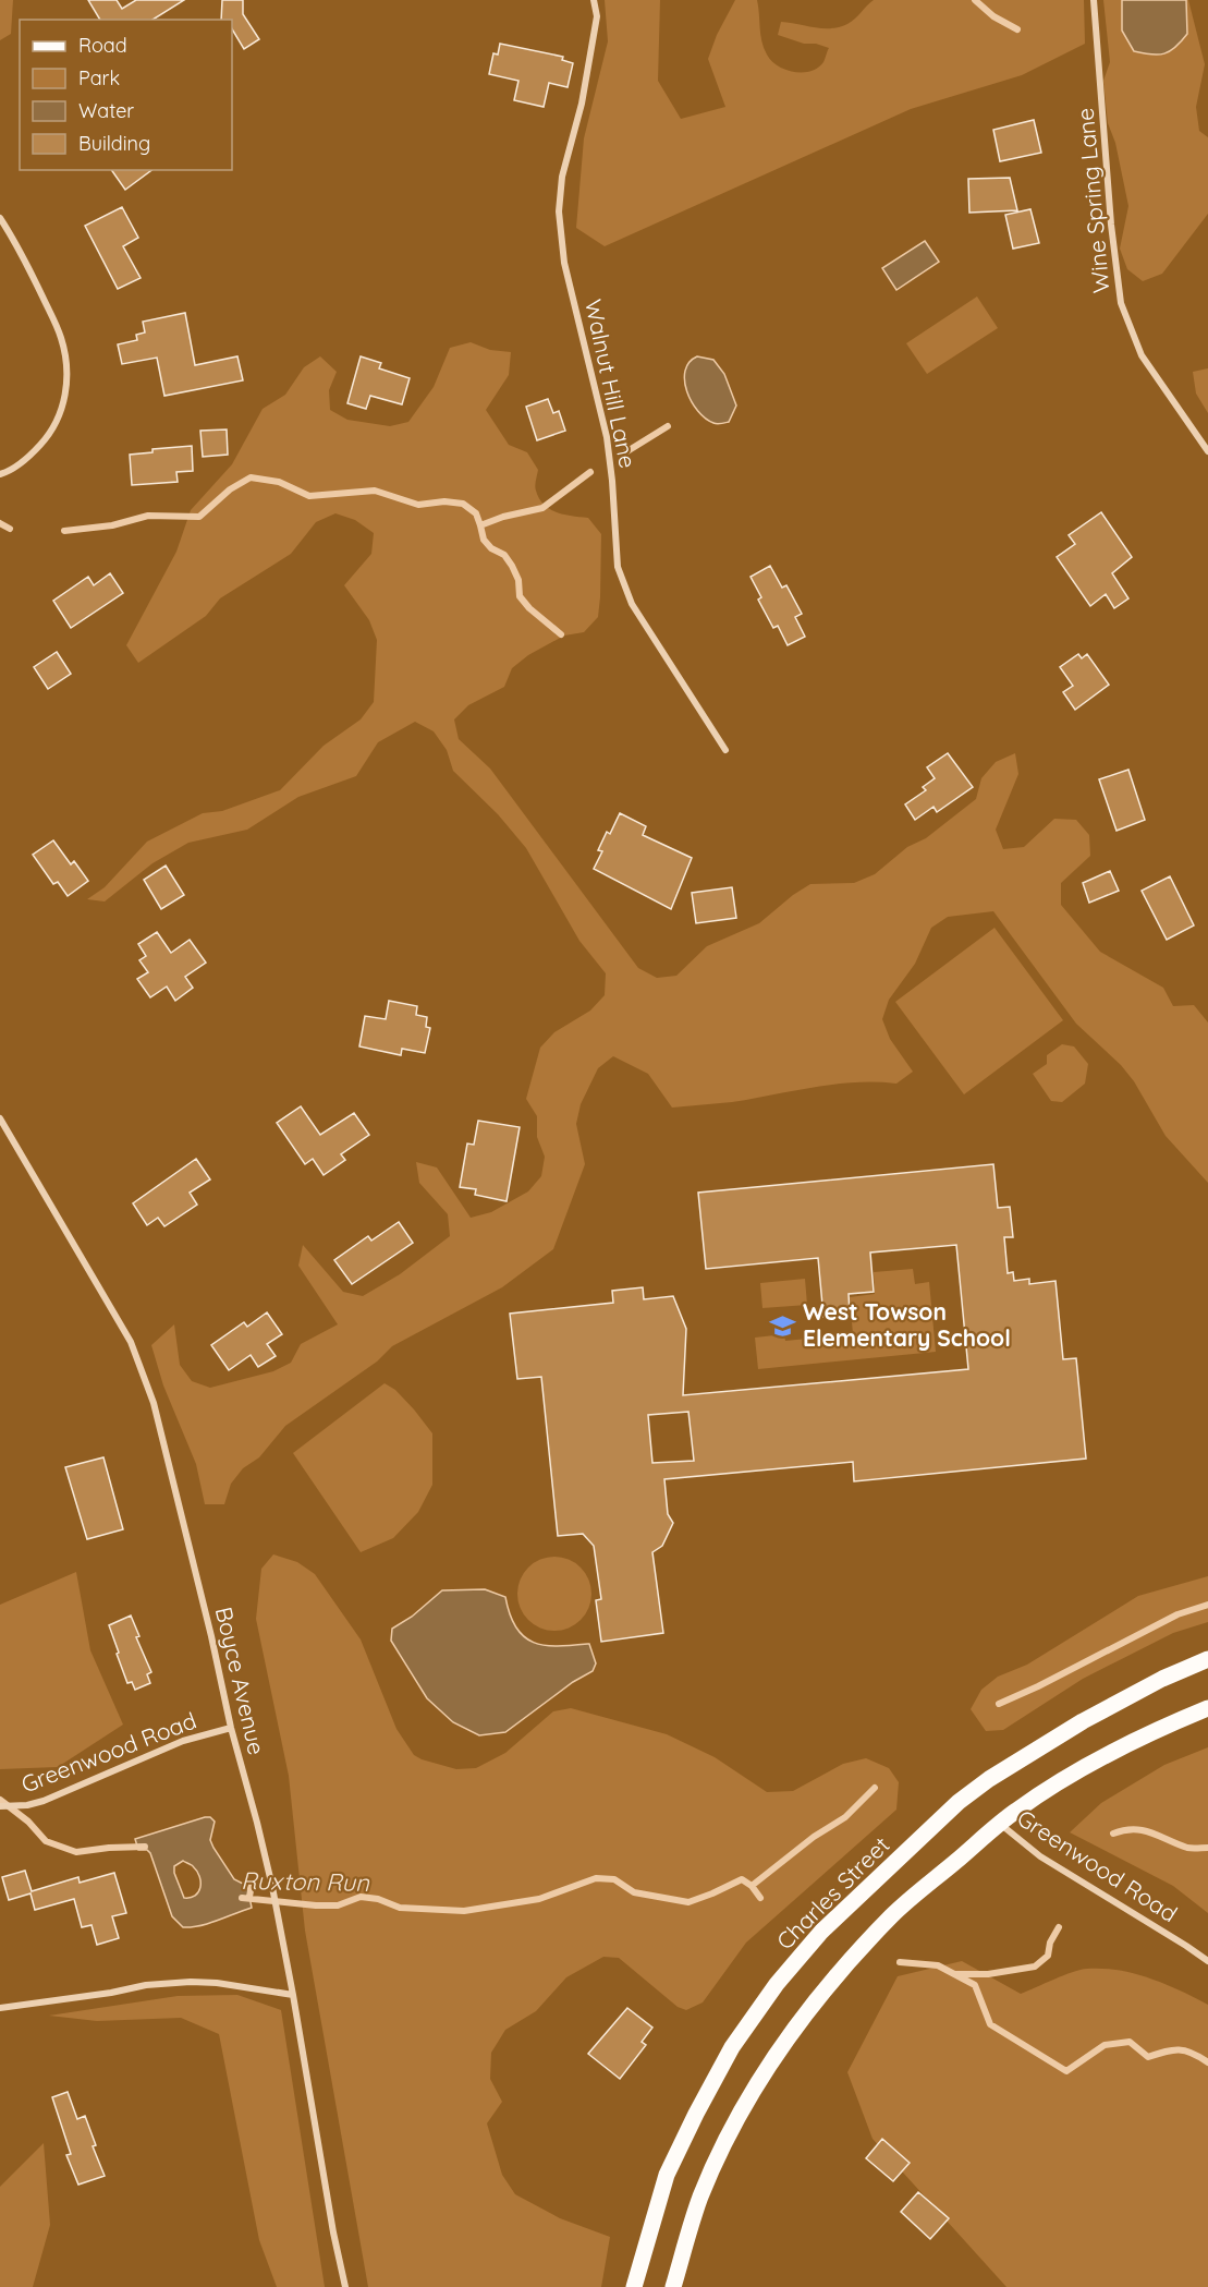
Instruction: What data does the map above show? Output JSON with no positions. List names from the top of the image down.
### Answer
{
  "streets": {
    "main road": ["Charles Street"],
    "street": [
      "Wine Spring Lane",
      "Walnut Hill Lane",
      "Boyce Avenue",
      "Greenwood Road"
    ]
  },
  "crossings": [
    ["Boyce Avenue", "Greenwood Road"]
  ],
  "water": ["Ruxton Run"],
  "places": {
    "school or university": ["West Towson Elementary School"]
  },
  "legend": [
    "Road",
    "Park",
    "Water",
    "Building"
  ]
}
